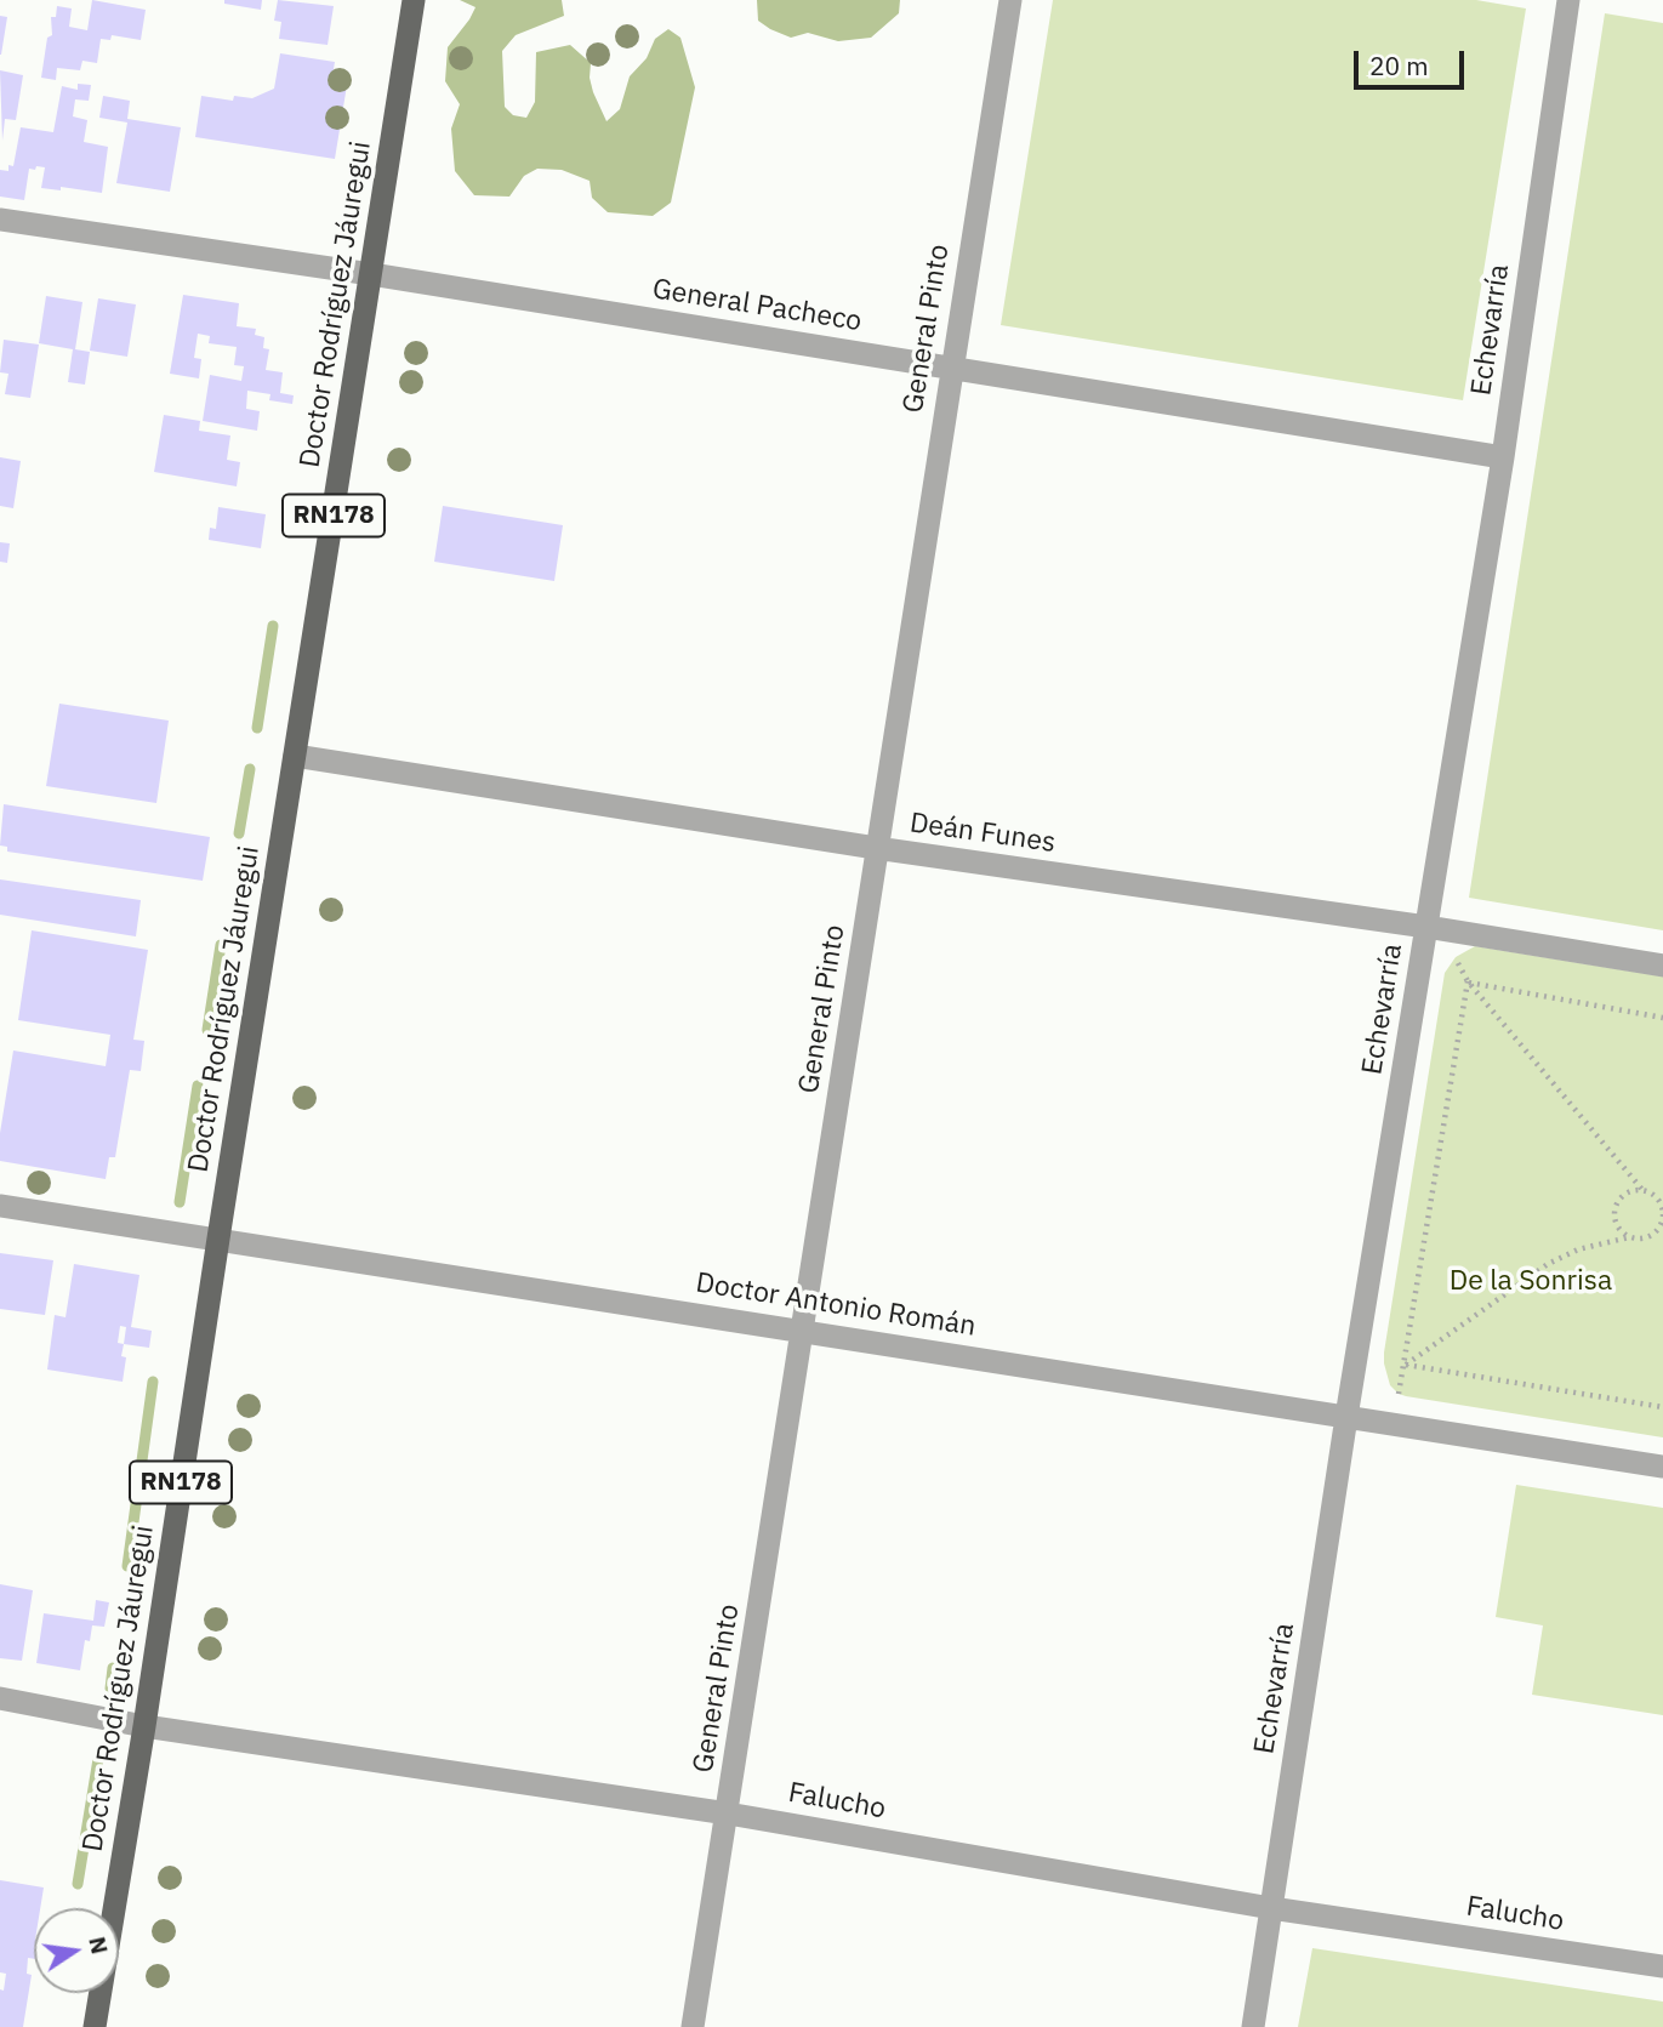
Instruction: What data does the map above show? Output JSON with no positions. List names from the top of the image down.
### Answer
{
  "streets": {
    "main road": ["Doctor Rodríguez Jáuregui", "RN178"],
    "street": [
      "General Pacheco",
      "General Pinto",
      "Echevarría",
      "Deán Funes",
      "Doctor Antonio Román",
      "Falucho"
    ]
  },
  "crossings": [
    ["Doctor Rodríguez Jáuregui", "General Pacheco"],
    ["Doctor Rodríguez Jáuregui", "Deán Funes"],
    ["Doctor Rodríguez Jáuregui", "Doctor Antonio Román"],
    ["Doctor Rodríguez Jáuregui", "Falucho"],
    ["General Pacheco", "General Pinto"],
    ["General Pacheco", "Echevarría"],
    ["General Pinto", "Deán Funes"],
    ["General Pinto", "Doctor Antonio Román"],
    ["General Pinto", "Falucho"],
    ["Echevarría", "Deán Funes"],
    ["Echevarría", "Doctor Antonio Román"],
    ["Echevarría", "Falucho"]
  ],
  "parks": ["De la Sonrisa"],
  "scale_bar": "20 m",
  "north": "right"
}
